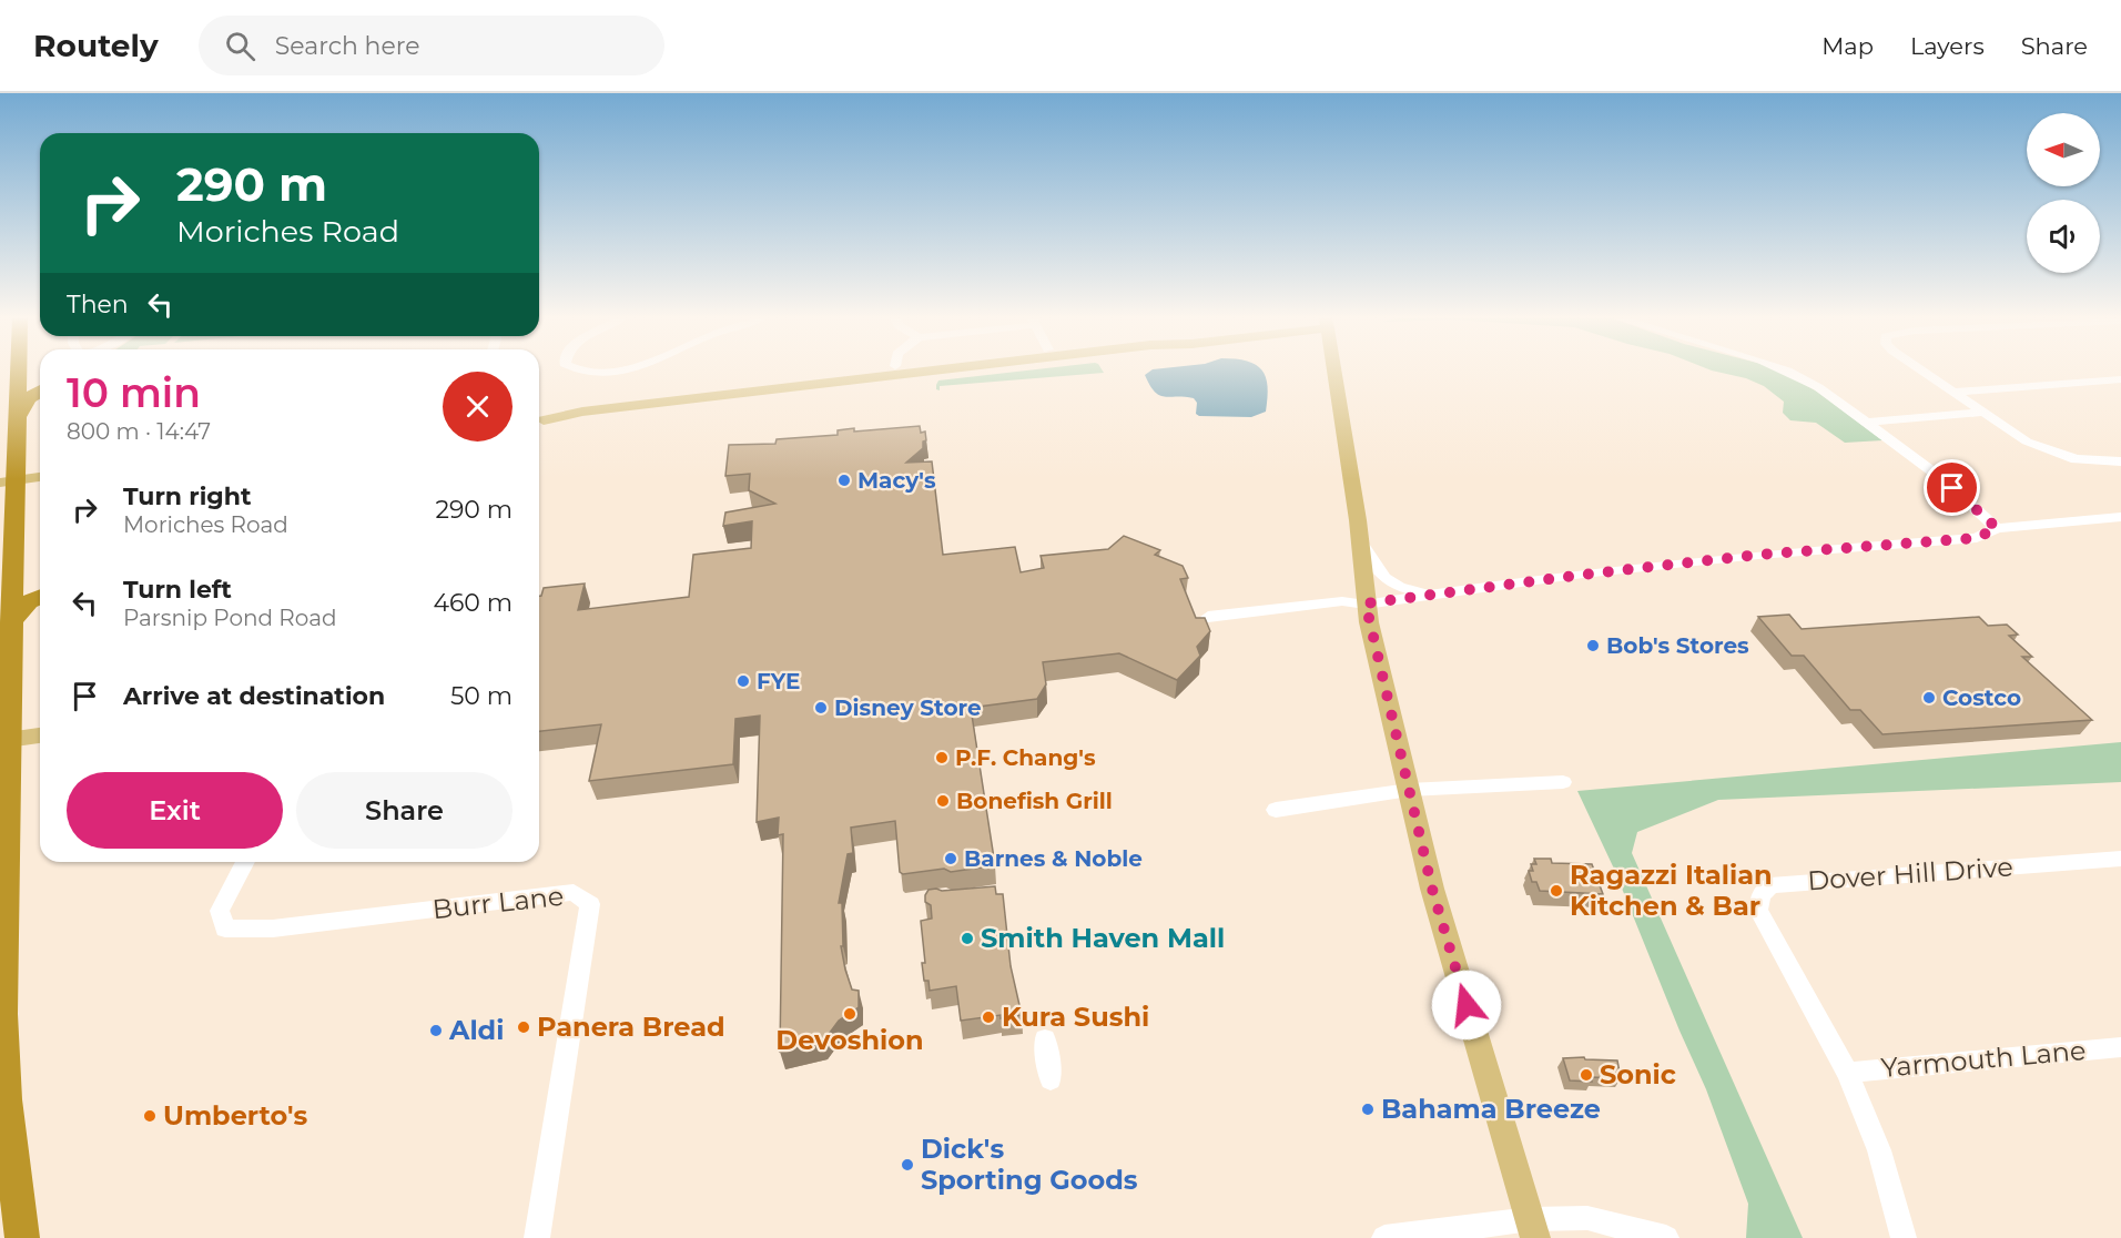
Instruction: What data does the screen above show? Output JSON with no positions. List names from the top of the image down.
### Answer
{
  "streets": {
    "street": ["Dover Hill Drive", "Burr Lane", "Yarmouth Lane"]
  },
  "crossings": [
    ["Dover Hill Drive", "Yarmouth Lane"]
  ],
  "places": [
    "Macy's",
    "Bob's Stores",
    "FYE",
    "Costco",
    "Disney Store",
    "P.F. Chang's",
    "Bonefish Grill",
    "Barnes & Noble",
    "Ragazzi Italian Kitchen & Bar",
    "Smith Haven Mall",
    "Devoshion",
    "Kura Sushi",
    "Panera Bread",
    "Aldi",
    "Sonic",
    "Bahama Breeze",
    "Umberto's",
    "Dick's Sporting Goods"
  ],
  "north": "left",
  "page": {
    "header": "Routely",
    "search": "Search here",
    "nav": ["Map", "Layers", "Share"],
    "turn": ["290 m", "Moriches Road"],
    "then": "Then",
    "heading": ["10 min", "800 m · 14:47"],
    "list": [
      {
        "name": "Turn right",
        "note": "Moriches Road",
        "value": "290 m"
      },
      {
        "name": "Turn left",
        "note": "Parsnip Pond Road",
        "value": "460 m"
      },
      {
        "name": "Arrive at destination",
        "value": "50 m"
      }
    ],
    "buttons": ["Exit", "Share"]
  }
}
